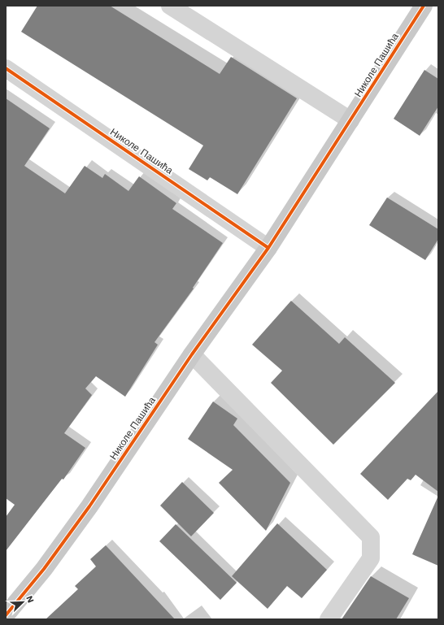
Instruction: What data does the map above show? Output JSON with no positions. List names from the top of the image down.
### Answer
{
  "streets": {
    "main road": ["Николе Пашића"]
  },
  "north": "top right"
}
